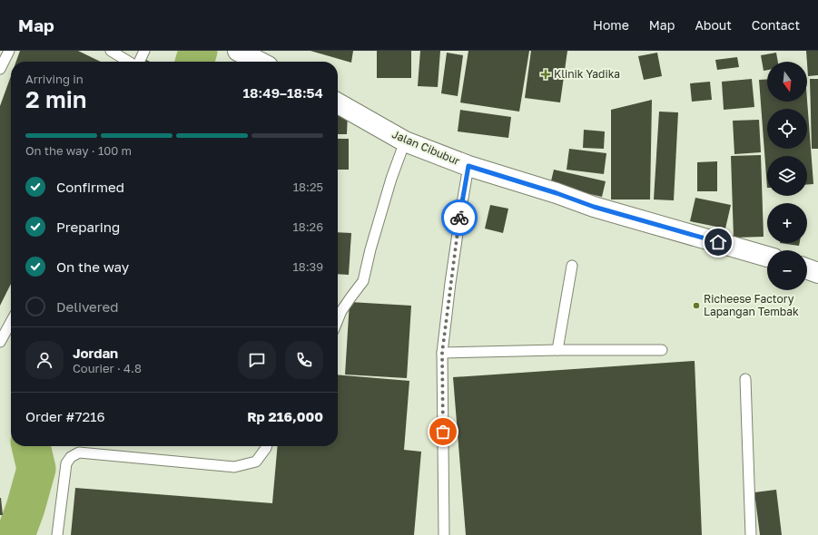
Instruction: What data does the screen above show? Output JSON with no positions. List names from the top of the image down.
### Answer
{
  "streets": {
    "street": ["Jalan Cibubur"]
  },
  "places": {
    "health": ["Klinik Yadika"],
    "other": ["Richeese Factory Lapangan Tembak"]
  },
  "north": "bottom",
  "page": {
    "header": "Map",
    "nav": [
      "Home",
      "Map",
      "About",
      "Contact"
    ],
    "map_buttons": ["+", "−"],
    "heading": ["2 min", "Arriving in", "18:49–18:54"],
    "panel": [
      "Jordan",
      "Courier · 4.8",
      "Order #7216",
      "Rp 216,000"
    ],
    "bar": "On the way · 100 m",
    "list": [
      ["Confirmed", "18:25"],
      ["Preparing", "18:26"],
      ["On the way", "18:39"],
      "Delivered"
    ]
  }
}
